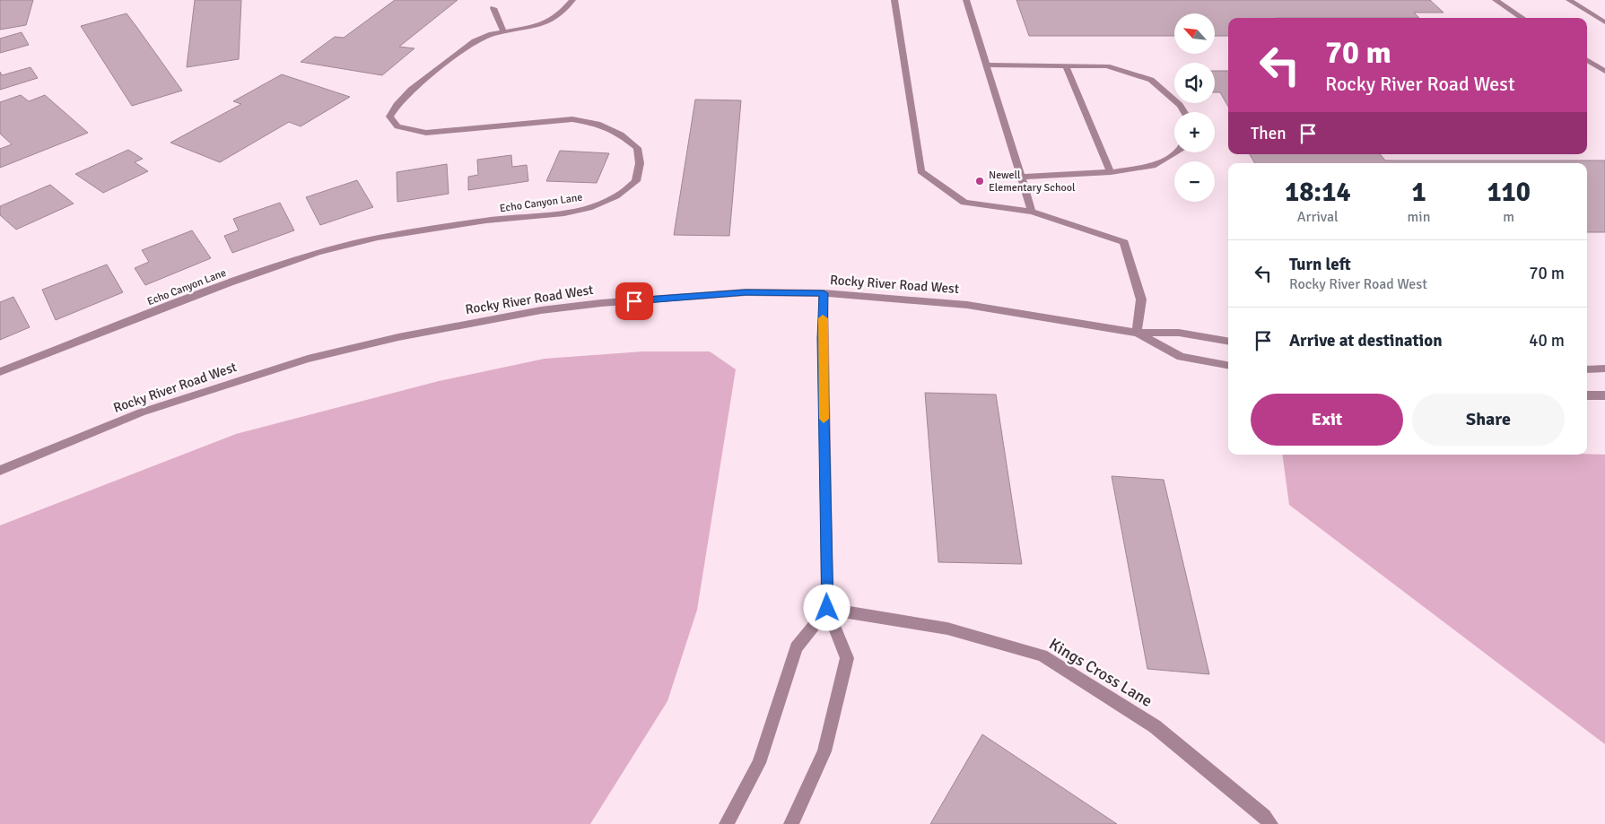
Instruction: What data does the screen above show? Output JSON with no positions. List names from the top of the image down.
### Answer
{
  "streets": {
    "street": ["Echo Canyon Lane", "Rocky River Road West", "Kings Cross Lane"]
  },
  "places": ["Newell Elementary School"],
  "north": "top left",
  "page": {
    "map_buttons": ["+", "−"],
    "turn": ["70 m", "Rocky River Road West"],
    "then": "Then",
    "eta": [
      "18:14",
      "Arrival",
      "1",
      "min",
      "110",
      "m"
    ],
    "list": [
      {
        "name": "Turn left",
        "note": "Rocky River Road West",
        "value": "70 m"
      },
      {
        "name": "Arrive at destination",
        "value": "40 m"
      }
    ],
    "buttons": ["Exit", "Share"]
  }
}
